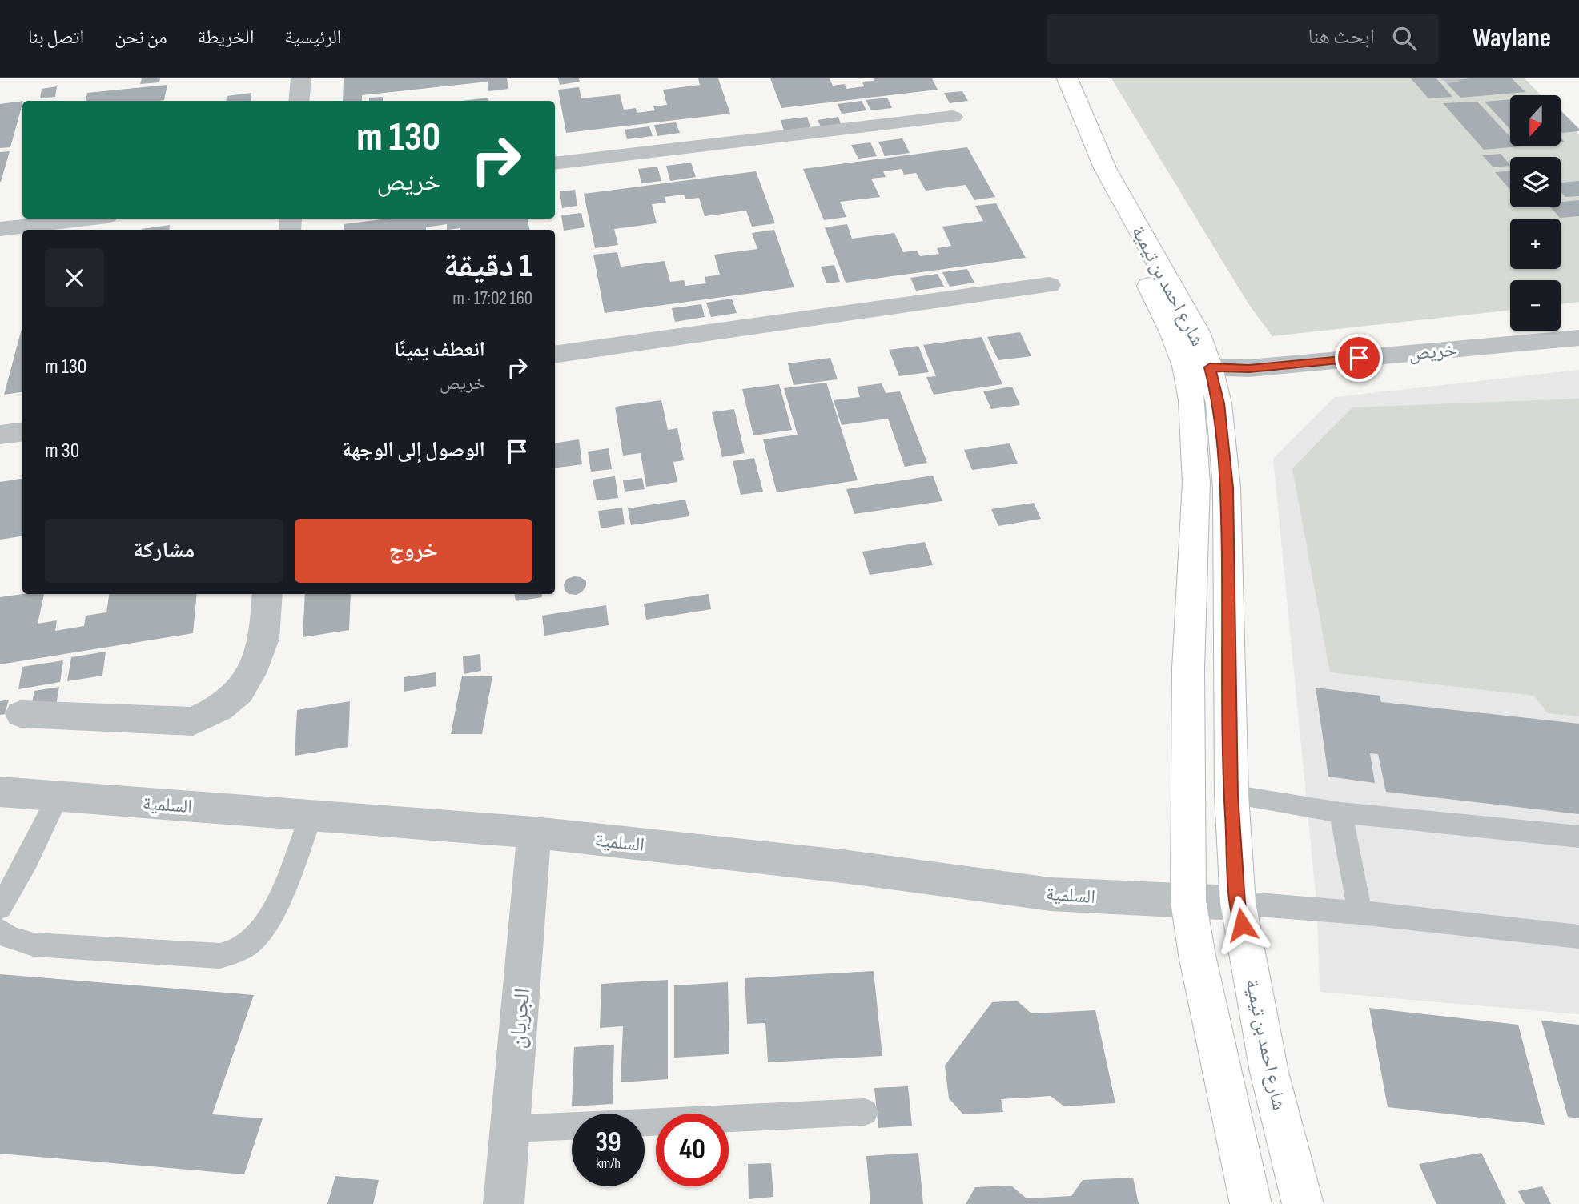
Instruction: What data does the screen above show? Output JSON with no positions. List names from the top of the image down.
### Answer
{
  "streets": {
    "street": [
      "شارع احمد بن تيمية",
      "خريص",
      "السلمية",
      "الجريان"
    ]
  },
  "crossings": [
    ["شارع احمد بن تيمية", "خريص"],
    ["شارع احمد بن تيمية", "السلمية"],
    ["السلمية", "الجريان"]
  ],
  "north": "bottom",
  "page": {
    "header": "Waylane",
    "search": "ابحث هنا",
    "nav": [
      "الرئيسية",
      "الخريطة",
      "من نحن",
      "اتصل بنا"
    ],
    "map_buttons": ["+", "−"],
    "turn": ["130 m", "خريص"],
    "heading": ["1 دقيقة", "160 m · 17:02"],
    "list": [
      {
        "name": "انعطف يمينًا",
        "note": "خريص",
        "value": "130 m"
      },
      {
        "name": "الوصول إلى الوجهة",
        "value": "30 m"
      }
    ],
    "buttons": ["خروج", "مشاركة"],
    "speed": "39 km/h",
    "limit": "40"
  }
}
